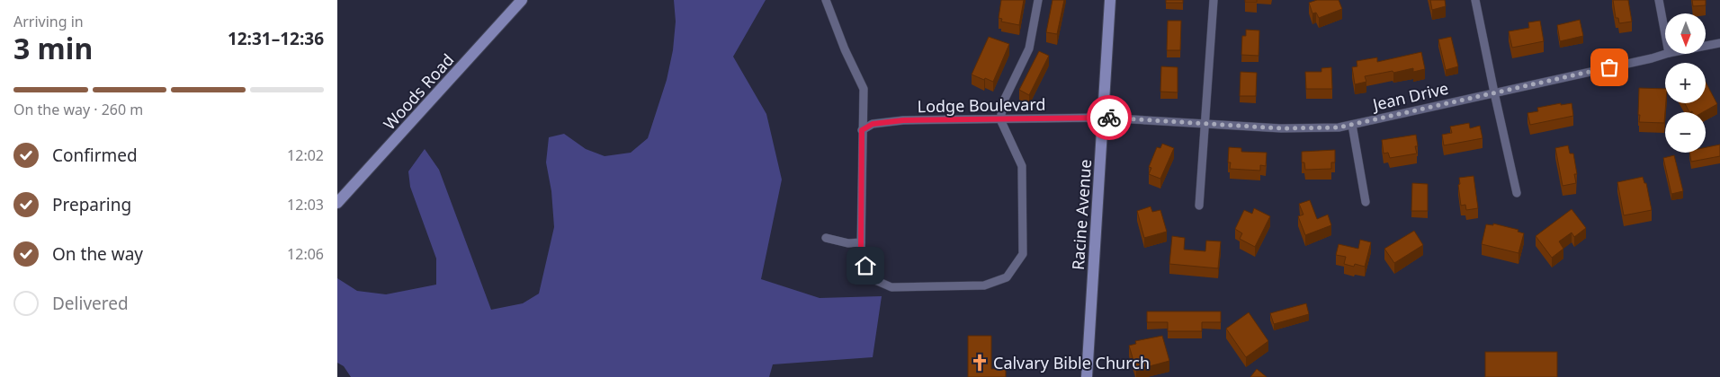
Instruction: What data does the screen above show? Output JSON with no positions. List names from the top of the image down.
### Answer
{
  "streets": {
    "main road": ["Woods Road", "Racine Avenue"],
    "street": ["Jean Drive", "Lodge Boulevard"]
  },
  "crossings": [
    ["Jean Drive", "Lodge Boulevard"],
    ["Jean Drive", "Racine Avenue"],
    ["Lodge Boulevard", "Racine Avenue"]
  ],
  "places": {
    "church": ["Calvary Bible Church"]
  },
  "north": "bottom",
  "page": {
    "heading": ["3 min", "Arriving in", "12:31–12:36"],
    "map_buttons": ["+", "−"],
    "bar": "On the way · 260 m",
    "list": [
      ["Confirmed", "12:02"],
      ["Preparing", "12:03"],
      ["On the way", "12:06"],
      "Delivered"
    ]
  }
}
